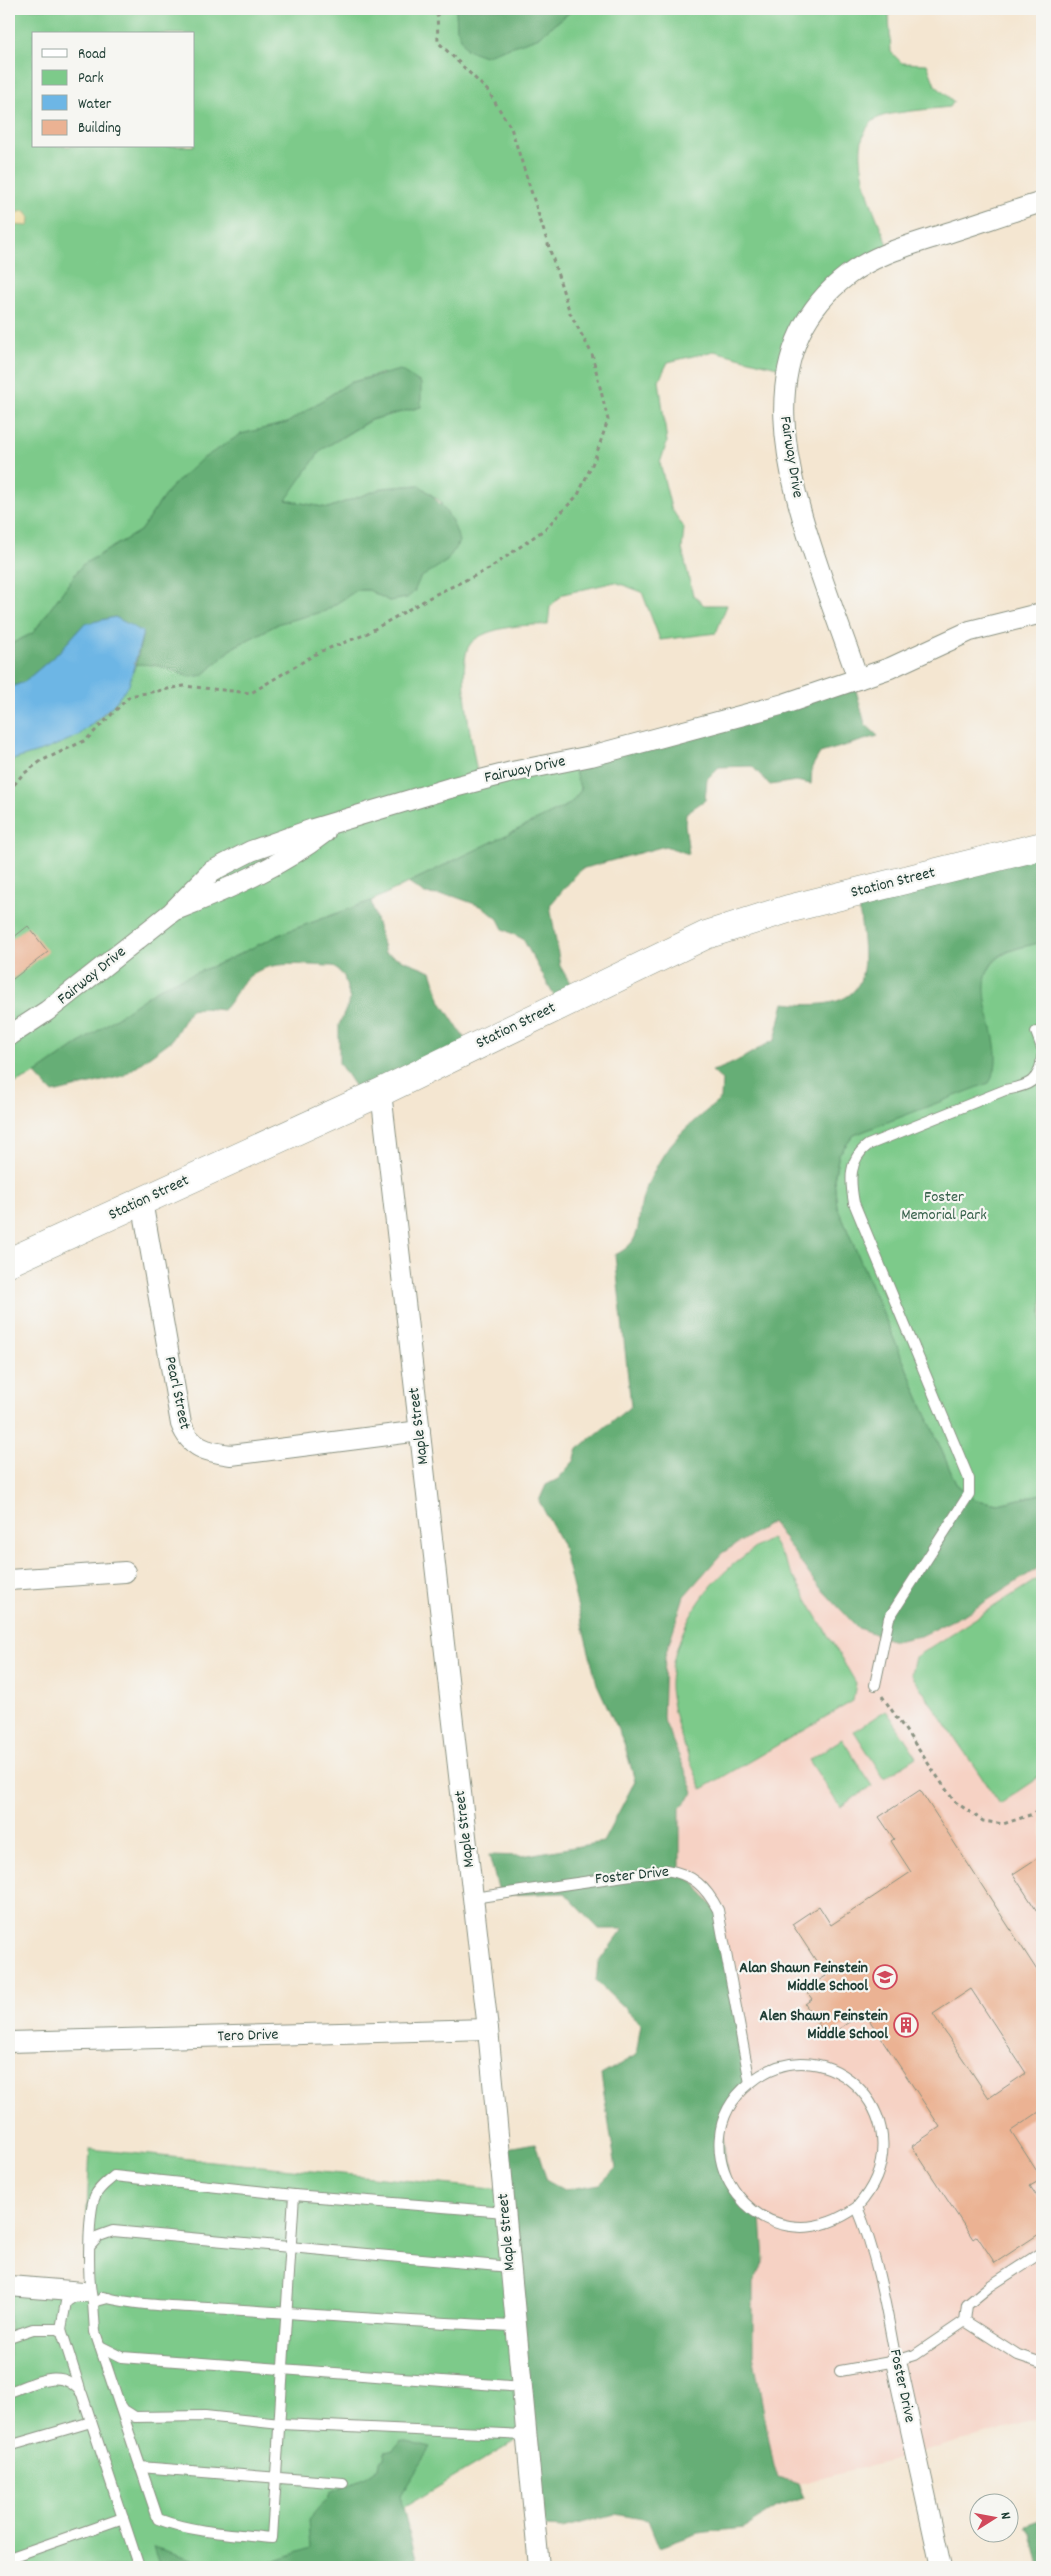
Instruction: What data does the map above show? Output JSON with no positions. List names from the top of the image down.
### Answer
{
  "streets": {
    "street": [
      "Fairway Drive",
      "Station Street",
      "Pearl Street",
      "Maple Street",
      "Foster Drive",
      "Tero Drive"
    ]
  },
  "crossings": [
    ["Station Street", "Pearl Street"],
    ["Station Street", "Maple Street"],
    ["Pearl Street", "Maple Street"],
    ["Maple Street", "Foster Drive"],
    ["Maple Street", "Tero Drive"]
  ],
  "parks": ["Foster Memorial Park"],
  "places": {
    "school or university": ["Alan Shawn Feinstein Middle School"],
    "building": ["Alen Shawn Feinstein Middle School"]
  },
  "legend": [
    "Road",
    "Park",
    "Water",
    "Building"
  ],
  "north": "right"
}
